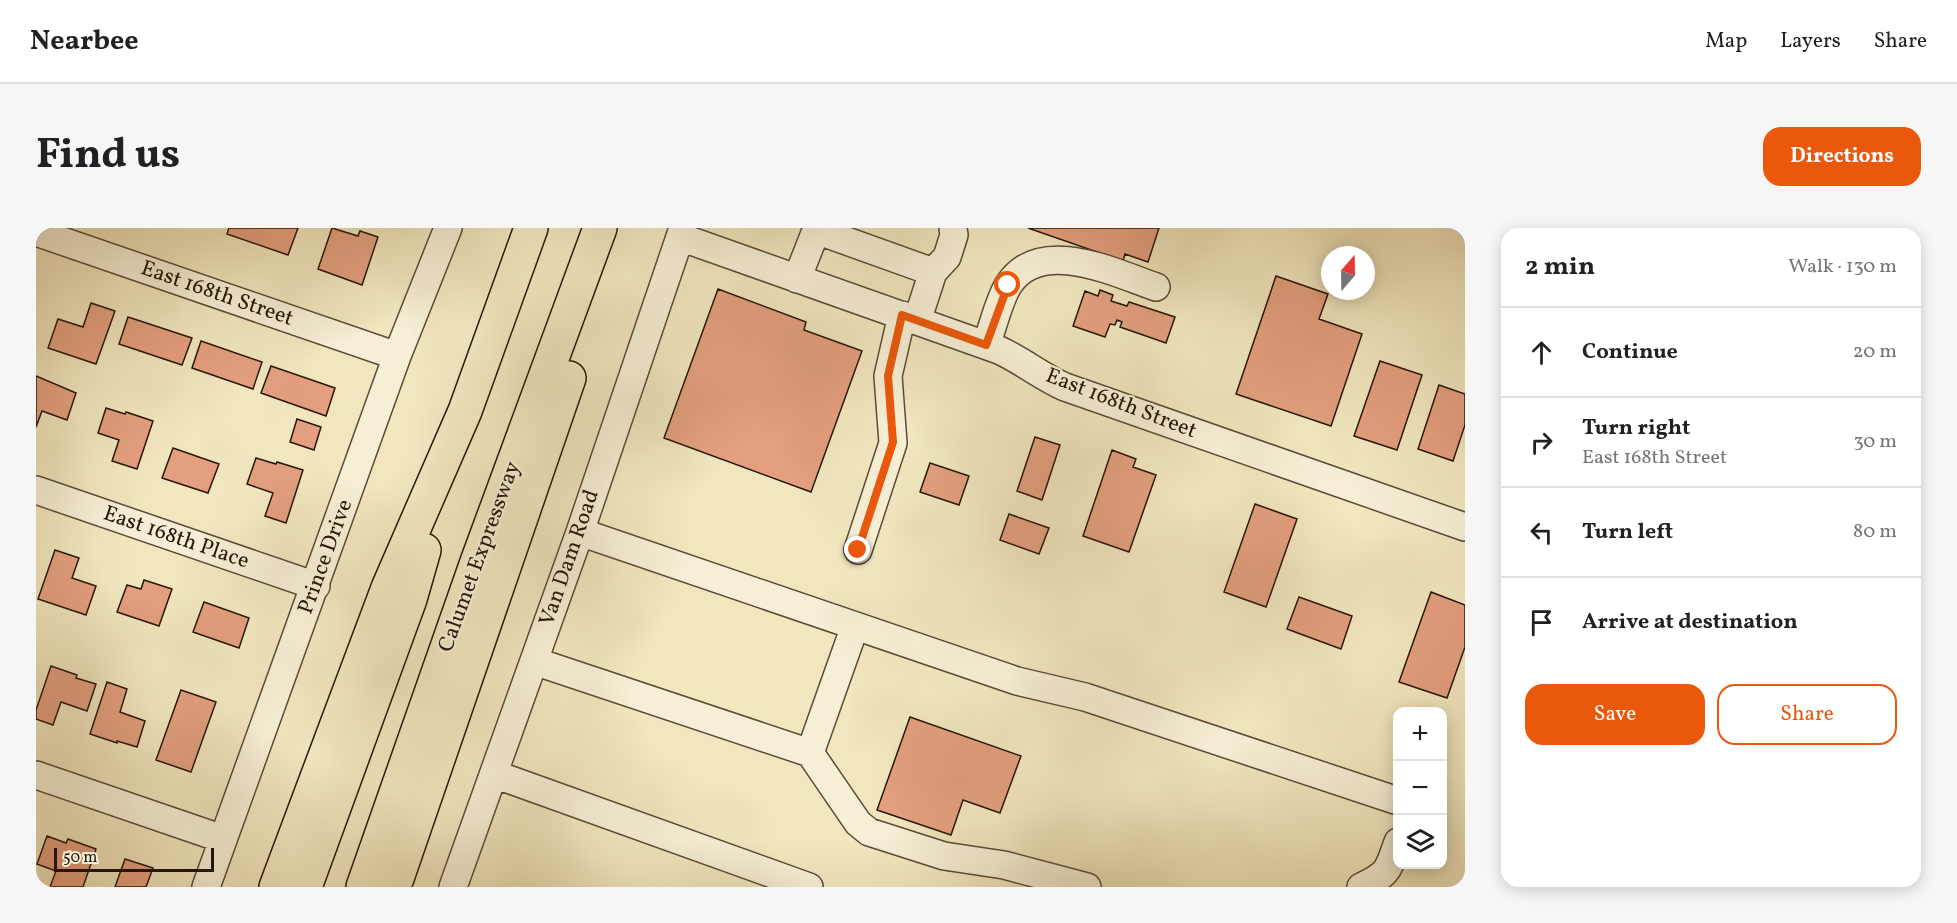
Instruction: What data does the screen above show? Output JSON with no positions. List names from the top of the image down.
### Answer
{
  "streets": {
    "highway": ["Calumet Expressway"],
    "street": [
      "East 168th Street",
      "East 168th Place",
      "Prince Drive",
      "Van Dam Road"
    ]
  },
  "crossings": [
    ["East 168th Street", "Prince Drive"],
    ["East 168th Street", "Van Dam Road"],
    ["East 168th Place", "Prince Drive"]
  ],
  "scale_bar": "50 m",
  "north": "top",
  "page": {
    "header": "Nearbee",
    "nav": ["Map", "Layers", "Share"],
    "title": "Find us",
    "buttons": [
      "Directions",
      ["Save", "Share"]
    ],
    "heading": ["2 min", "Walk · 130 m"],
    "list": [
      ["Continue", "20 m"],
      ["Turn right", "East 168th Street", "30 m"],
      ["Turn left", "80 m"],
      "Arrive at destination"
    ],
    "map_buttons": ["+", "−"],
    "scale": "50 m"
  }
}
